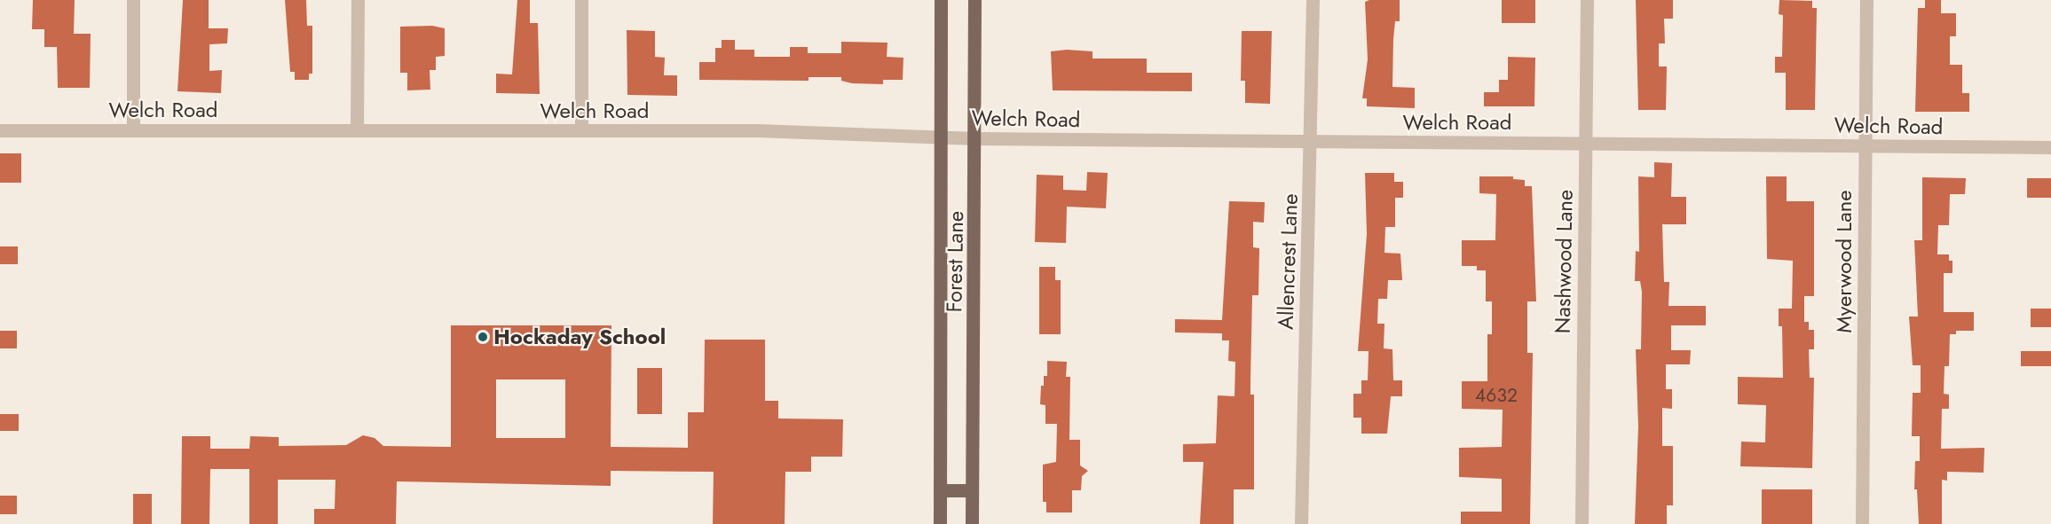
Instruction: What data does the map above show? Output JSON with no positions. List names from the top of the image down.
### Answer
{
  "streets": {
    "main road": ["Forest Lane"],
    "street": [
      "Welch Road",
      "Allencrest Lane",
      "Nashwood Lane",
      "Myerwood Lane"
    ]
  },
  "crossings": [
    ["Welch Road", "Forest Lane"],
    ["Welch Road", "Allencrest Lane"],
    ["Welch Road", "Nashwood Lane"],
    ["Welch Road", "Myerwood Lane"]
  ],
  "places": ["Hockaday School"],
  "house_numbers": ["4632"]
}
